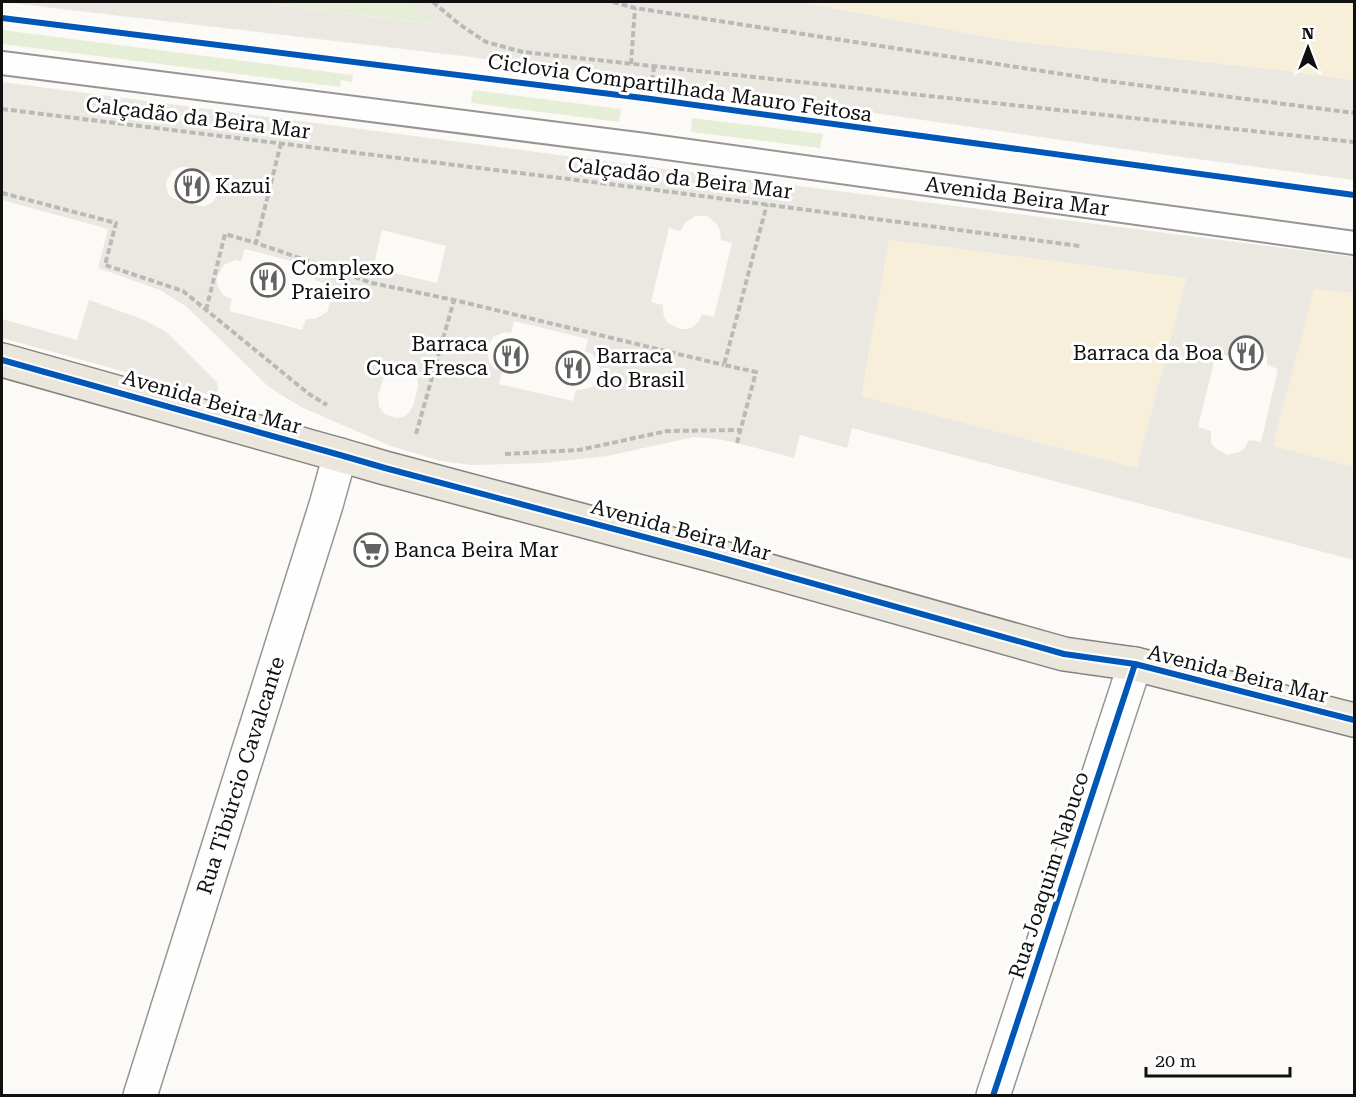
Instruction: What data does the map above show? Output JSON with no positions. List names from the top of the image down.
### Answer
{
  "streets": {
    "main road": ["Avenida Beira Mar"],
    "street": ["Rua Tibúrcio Cavalcante", "Rua Joaquim Nabuco"],
    "path": ["Calçadão da Beira Mar"],
    "cycle path": ["Ciclovia Compartilhada Mauro Feitosa"]
  },
  "crossings": [
    ["Avenida Beira Mar", "Rua Tibúrcio Cavalcante"],
    ["Avenida Beira Mar", "Rua Joaquim Nabuco"]
  ],
  "places": {
    "restaurant": [
      "Kazui",
      "Complexo Praieiro",
      "Barraca da Boa",
      "Barraca Cuca Fresca",
      "Barraca do Brasil"
    ],
    "supermarket": ["Banca Beira Mar"]
  },
  "scale_bar": "20 m",
  "north": "top"
}
